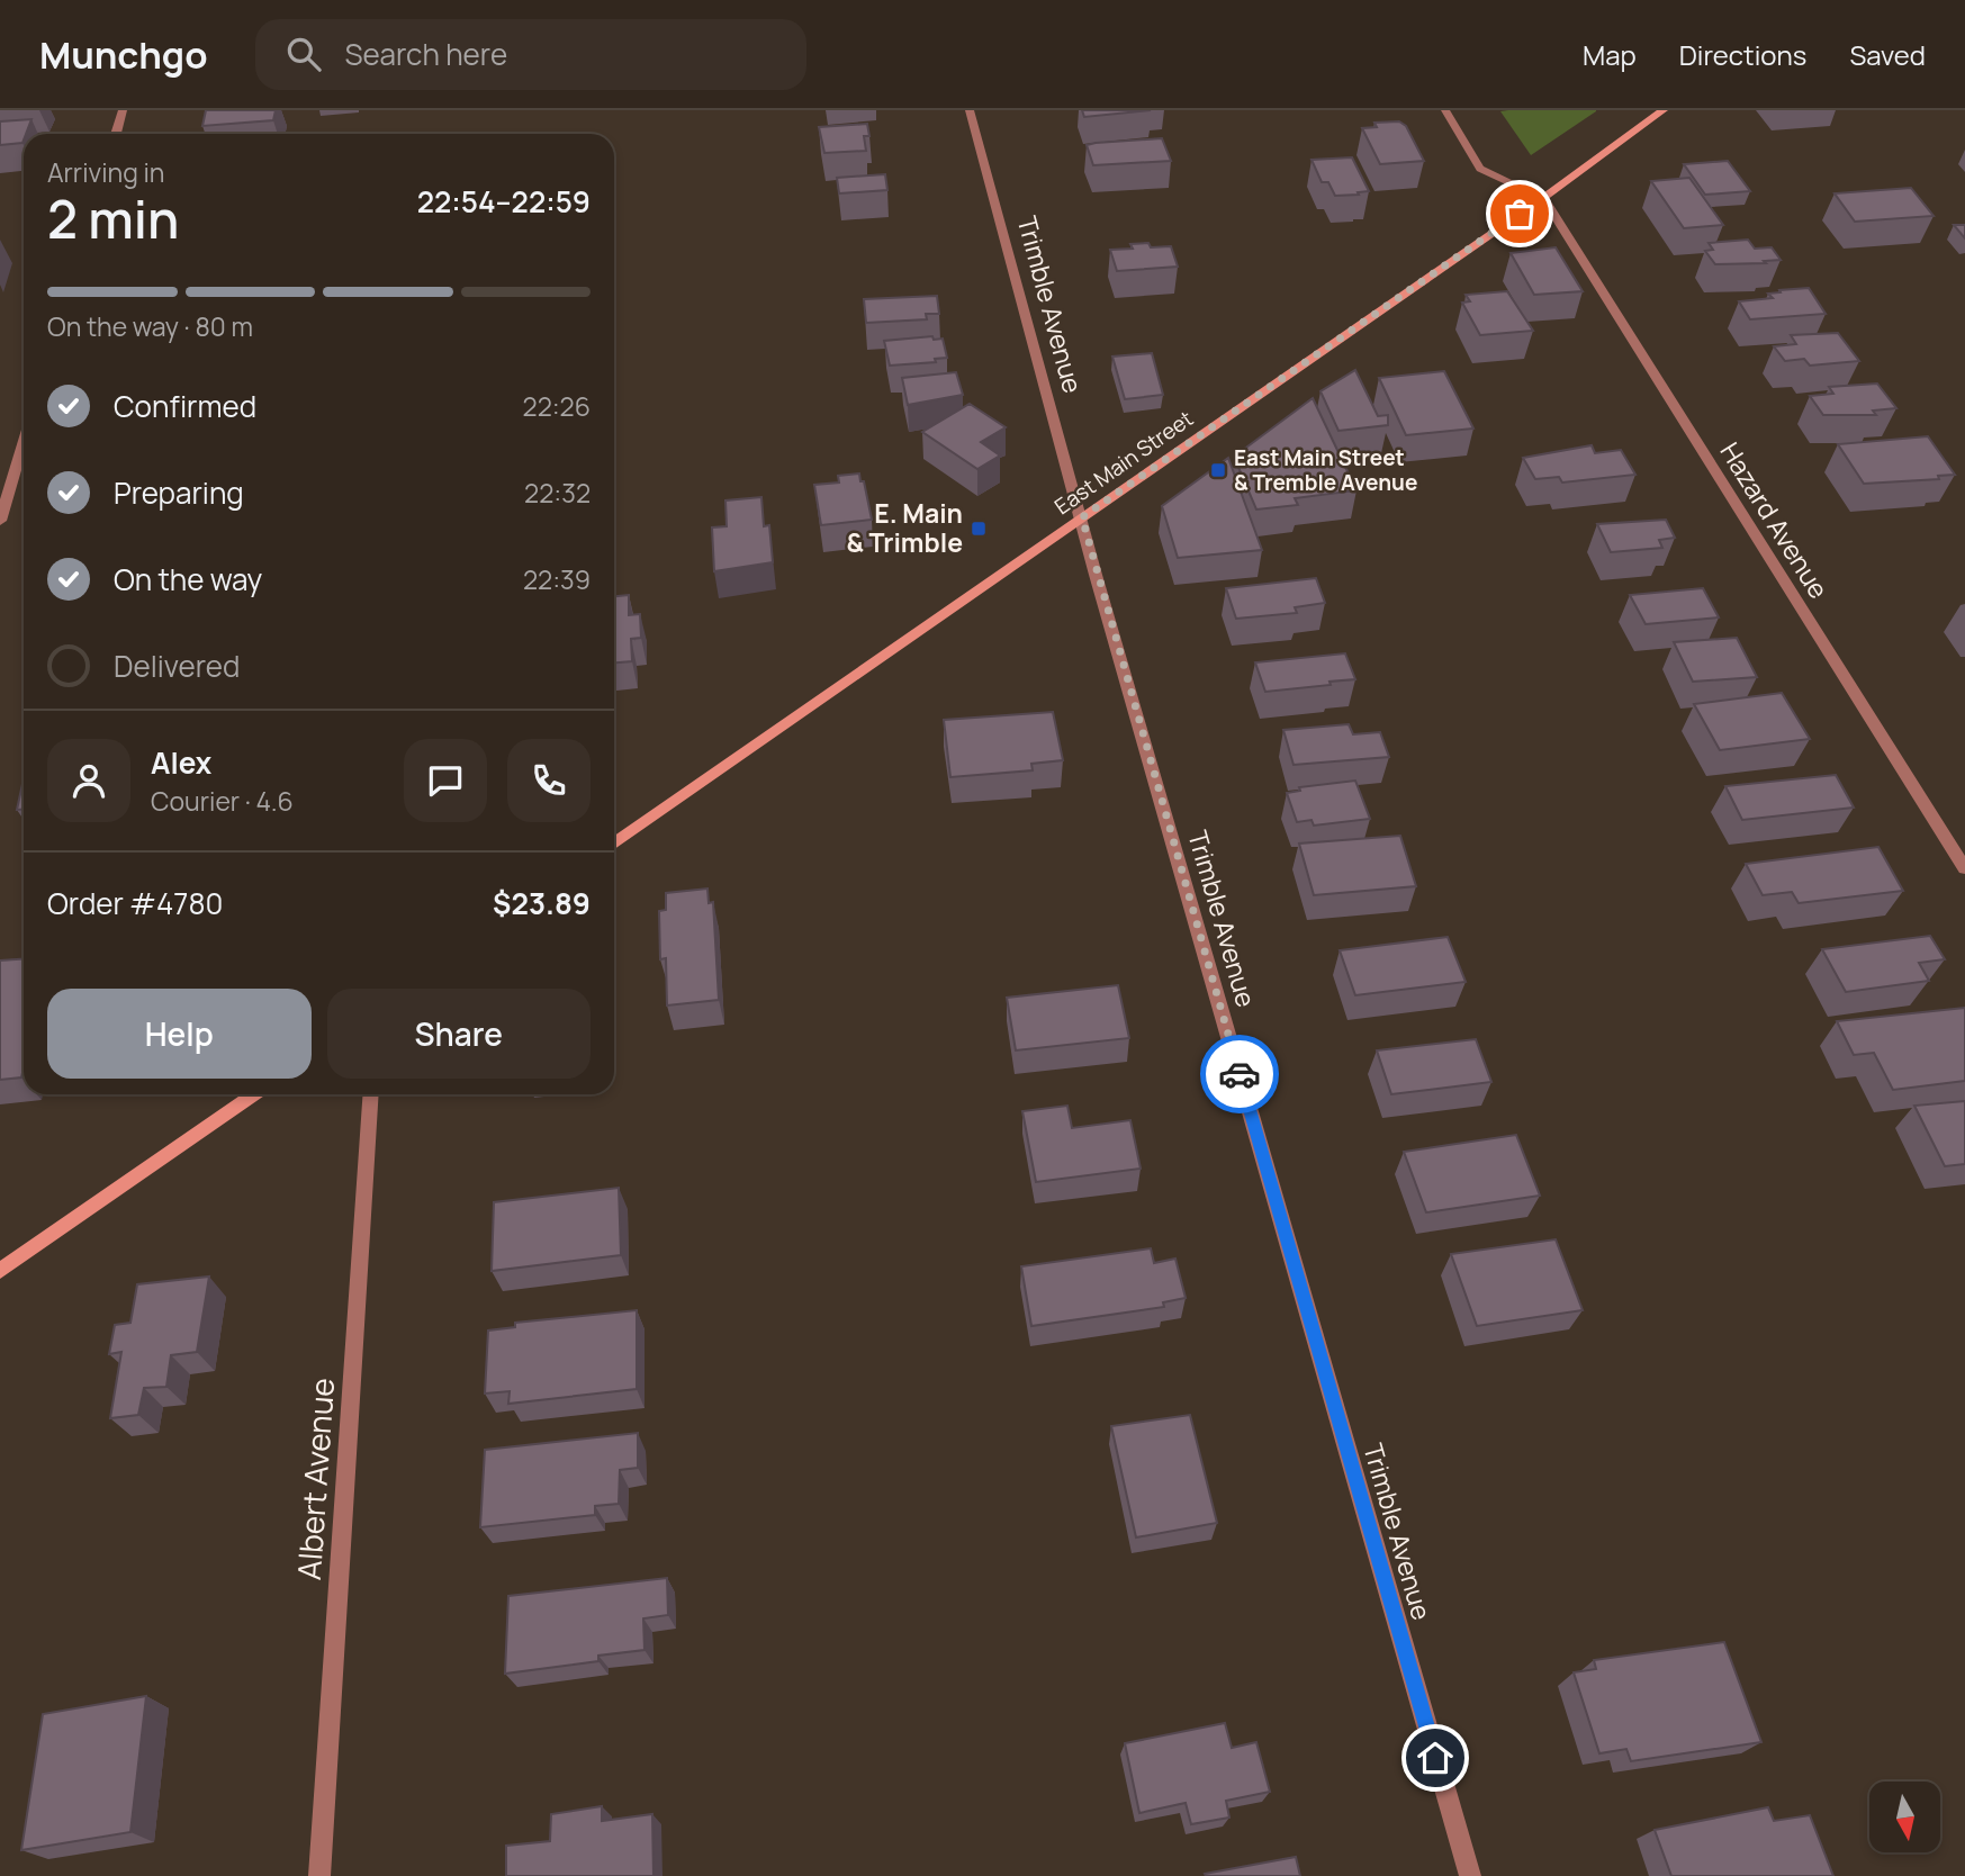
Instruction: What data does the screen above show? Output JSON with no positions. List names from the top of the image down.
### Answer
{
  "streets": {
    "street": [
      "Trimble Avenue",
      "East Main Street",
      "Hazard Avenue",
      "Albert Avenue"
    ]
  },
  "crossings": [
    ["Trimble Avenue", "East Main Street"],
    ["East Main Street", "Hazard Avenue"]
  ],
  "places": {
    "transit": ["East Main Street & Tremble Avenue", "E. Main & Trimble"]
  },
  "north": "bottom",
  "page": {
    "header": "Munchgo",
    "search": "Search here",
    "nav": ["Map", "Directions", "Saved"],
    "heading": ["2 min", "Arriving in", "22:54–22:59"],
    "panel": [
      "Alex",
      "Courier · 4.6",
      "Order #4780",
      "$23.89"
    ],
    "bar": "On the way · 80 m",
    "list": [
      ["Confirmed", "22:26"],
      ["Preparing", "22:32"],
      ["On the way", "22:39"],
      "Delivered"
    ],
    "buttons": ["Help", "Share"]
  }
}
